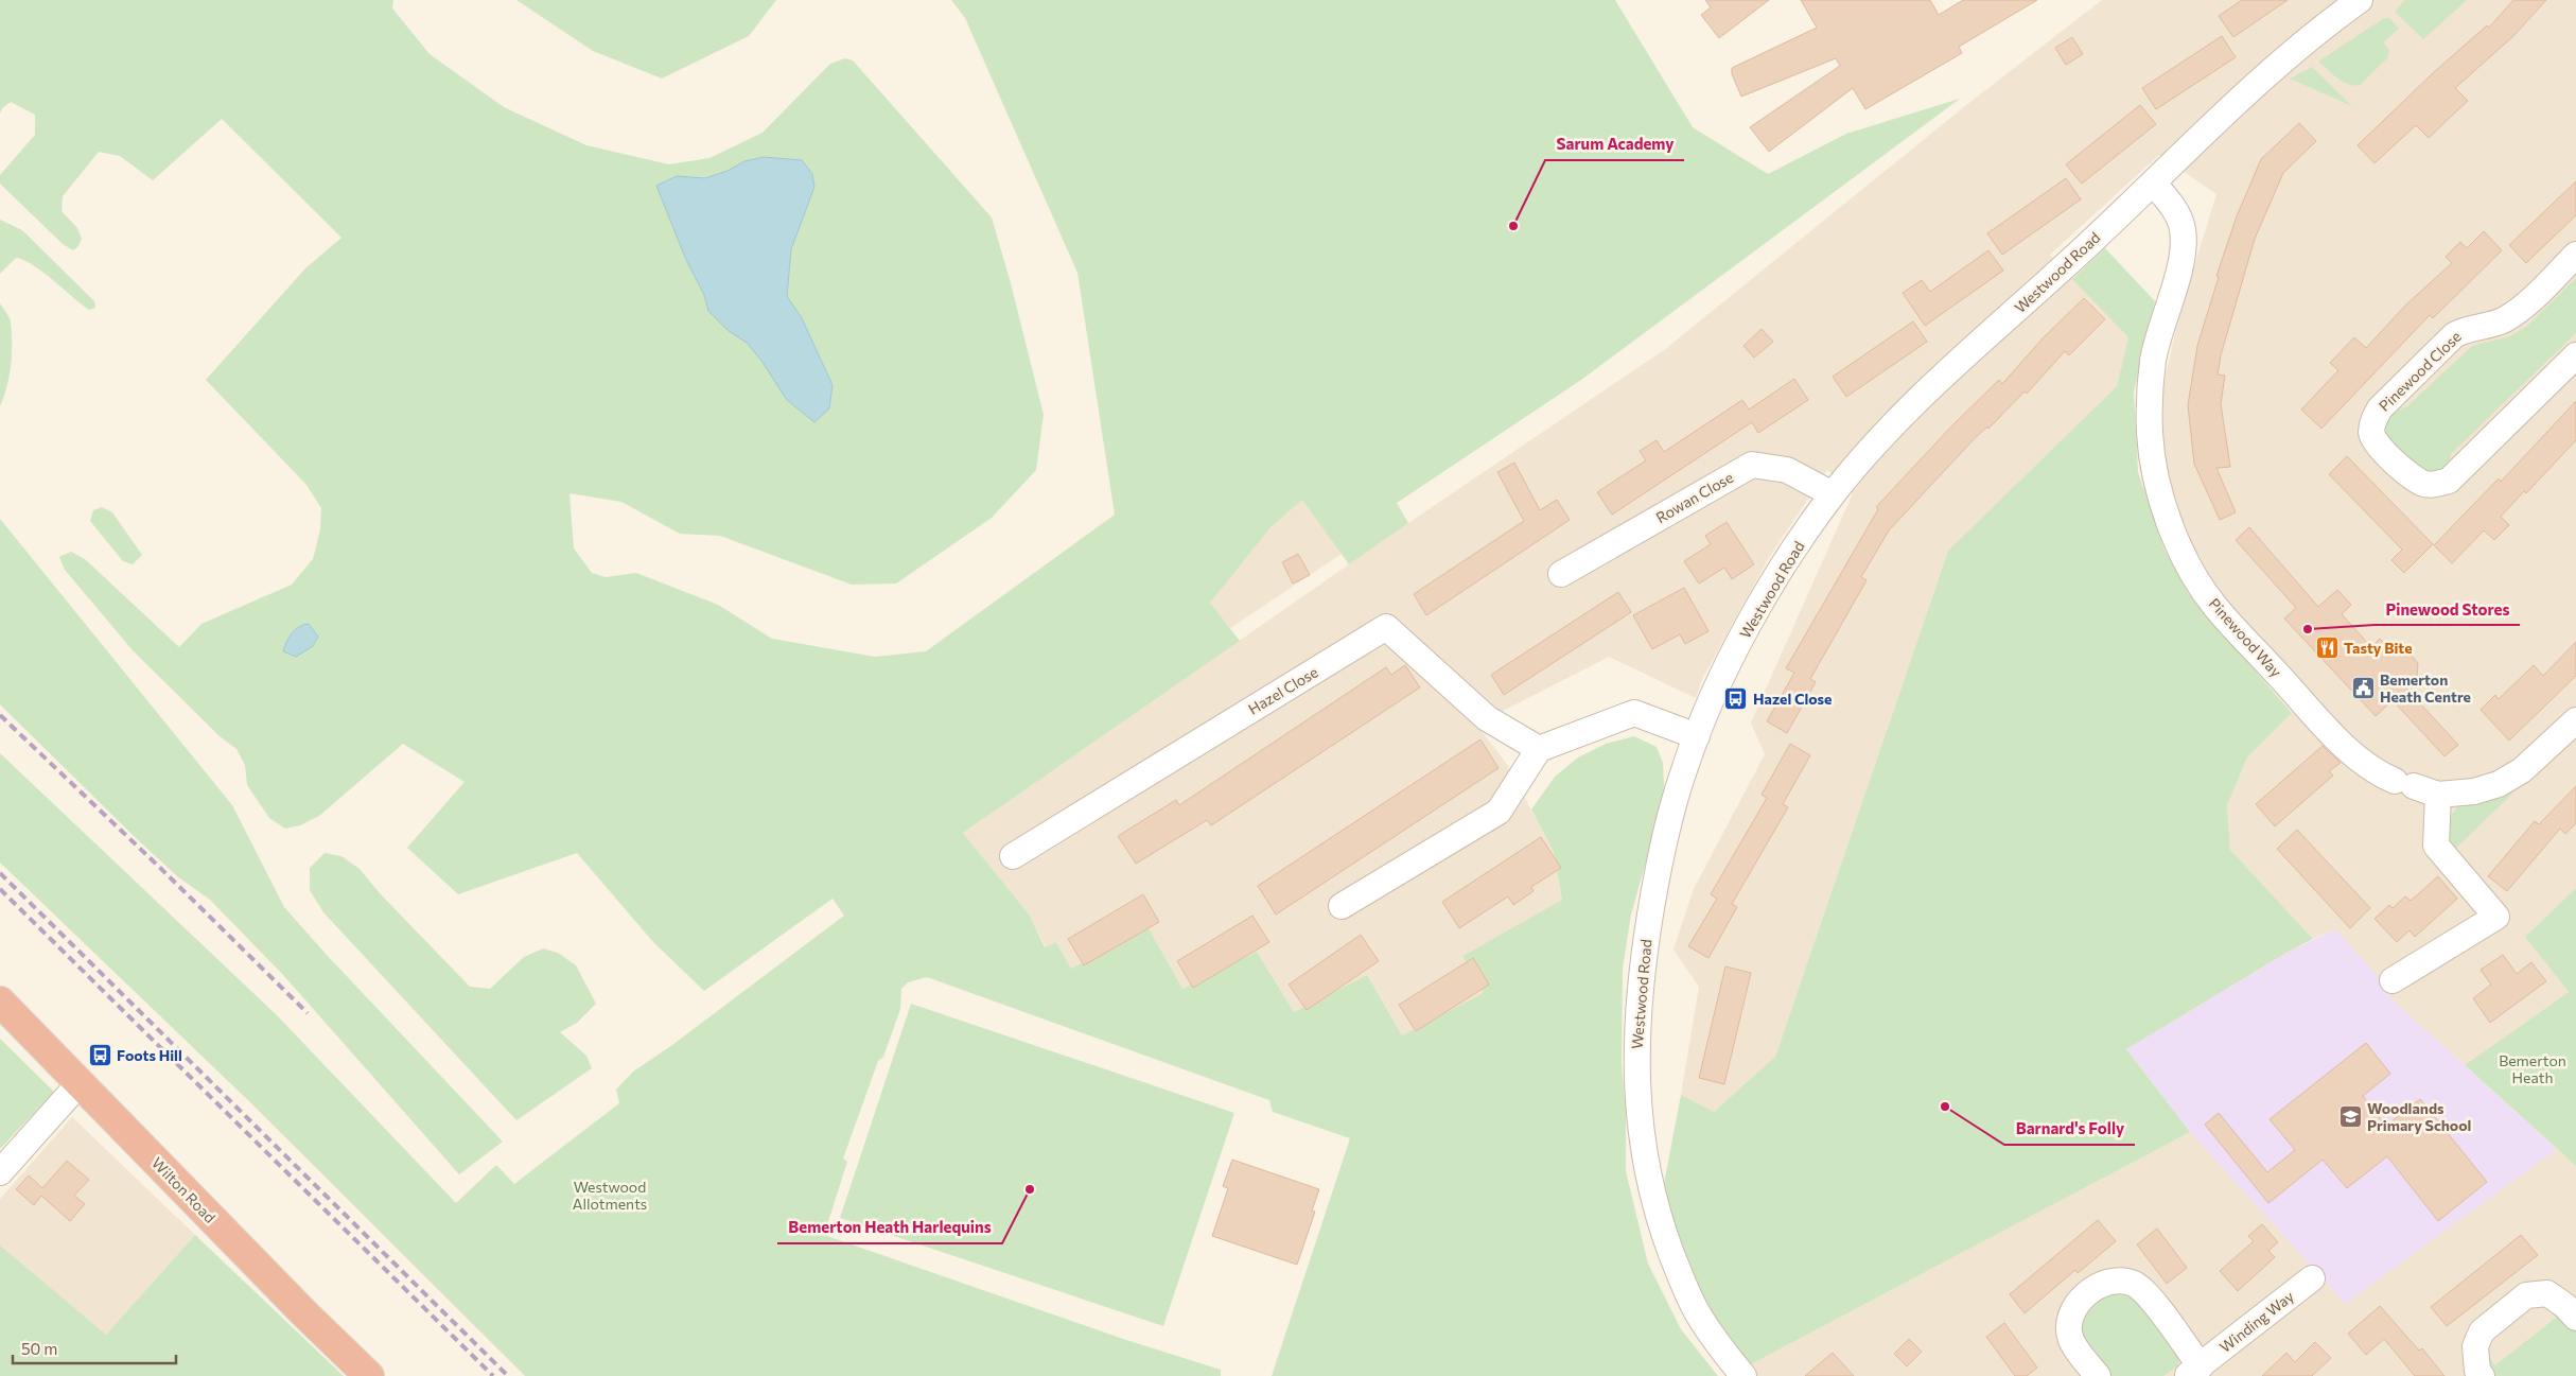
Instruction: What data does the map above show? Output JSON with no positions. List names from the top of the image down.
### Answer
{
  "streets": {
    "highway": ["Wilton Road"],
    "street": [
      "Westwood Road",
      "Pinewood Close",
      "Rowan Close",
      "Pinewood Way",
      "Hazel Close",
      "Winding Way"
    ]
  },
  "crossings": [
    ["Westwood Road", "Rowan Close"],
    ["Westwood Road", "Pinewood Way"]
  ],
  "parks": ["Bemerton Heath", "Westwood Allotments"],
  "places": {
    "other": [
      "Sarum Academy",
      "Pinewood Stores",
      "Barnard's Folly",
      "Bemerton Heath Harlequins"
    ],
    "restaurant": ["Tasty Bite"],
    "public building": ["Bemerton Heath Centre"],
    "bus stop": ["Hazel Close", "Foots Hill"],
    "school or university": ["Woodlands Primary School"]
  },
  "scale_bar": "50 m"
}
